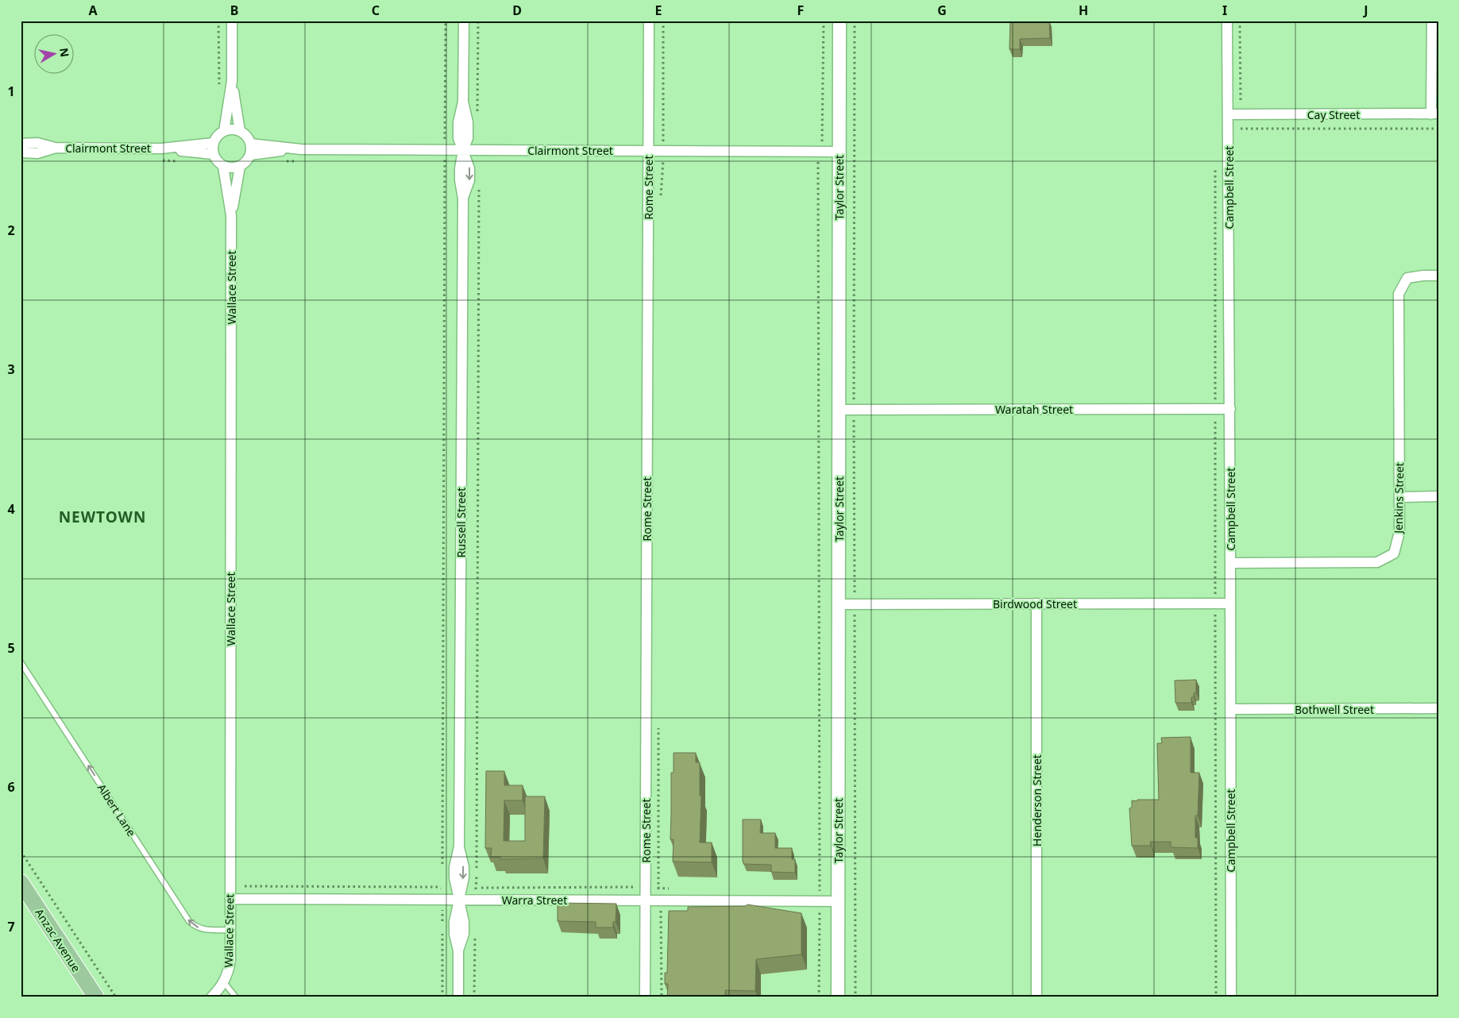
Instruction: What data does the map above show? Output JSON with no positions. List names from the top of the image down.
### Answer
{
  "streets": {
    "main road": ["Anzac Avenue"],
    "street": [
      "Cay Street",
      "Clairmont Street",
      "Rome Street",
      "Taylor Street",
      "Campbell Street",
      "Wallace Street",
      "Waratah Street",
      "Jenkins Street",
      "Russell Street",
      "Birdwood Street",
      "Bothwell Street",
      "Henderson Street",
      "Warra Street"
    ],
    "lane": ["Albert Lane"]
  },
  "crossings": [
    ["Cay Street", "Campbell Street"],
    ["Clairmont Street", "Rome Street"],
    ["Clairmont Street", "Taylor Street"],
    ["Clairmont Street", "Wallace Street"],
    ["Clairmont Street", "Russell Street"],
    ["Rome Street", "Warra Street"],
    ["Taylor Street", "Waratah Street"],
    ["Taylor Street", "Birdwood Street"],
    ["Taylor Street", "Warra Street"],
    ["Campbell Street", "Waratah Street"],
    ["Campbell Street", "Jenkins Street"],
    ["Campbell Street", "Birdwood Street"],
    ["Campbell Street", "Bothwell Street"],
    ["Wallace Street", "Albert Lane"],
    ["Wallace Street", "Warra Street"],
    ["Russell Street", "Warra Street"],
    ["Birdwood Street", "Henderson Street"]
  ],
  "one_way": ["Albert Lane"],
  "districts": ["NEWTOWN"],
  "north": "right",
  "grid": {
    "columns": [
      "A",
      "B",
      "C",
      "D",
      "E",
      "F",
      "G",
      "H",
      "I",
      "J"
    ],
    "rows": [
      "1",
      "2",
      "3",
      "4",
      "5",
      "6",
      "7"
    ]
  }
}
